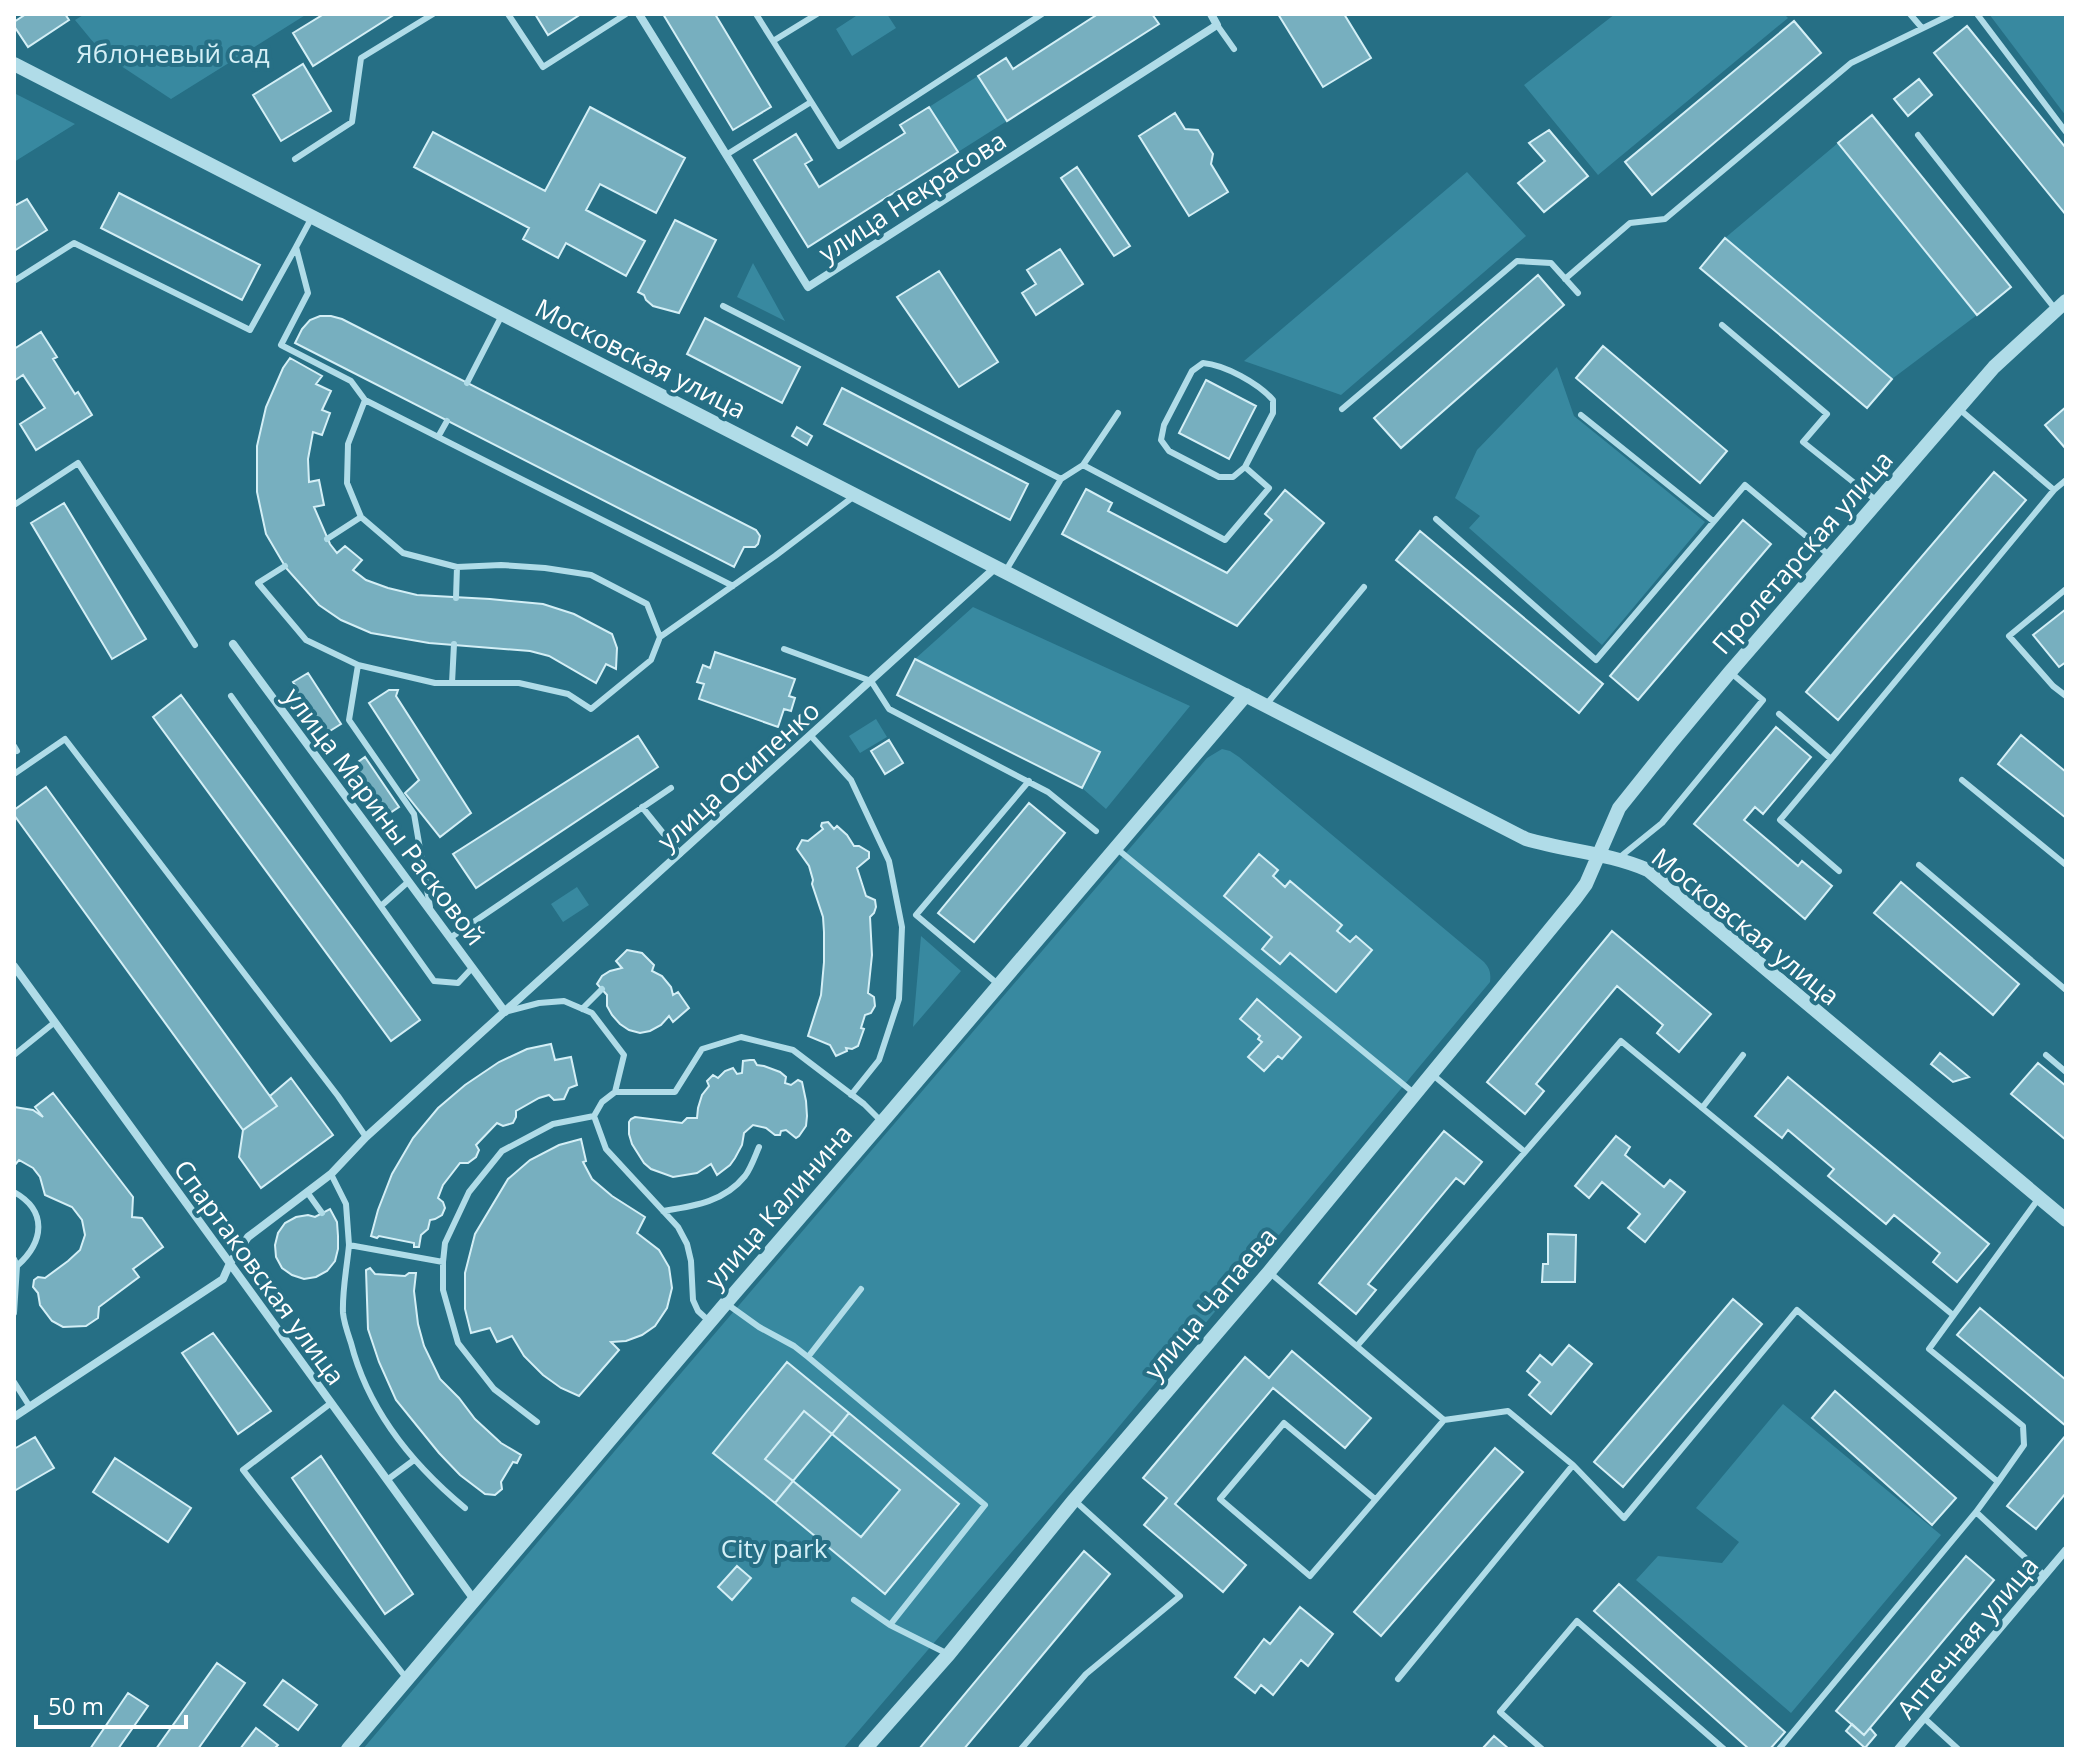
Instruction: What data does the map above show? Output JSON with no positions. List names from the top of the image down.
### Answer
{
  "streets": {
    "street": [
      "улица Некрасова",
      "Московская улица",
      "Пролетарская улица",
      "улица Осипенко",
      "улица Марины Расковой",
      "улица Калинина",
      "Спартаковская улица",
      "улица Чапаева",
      "Аптечная улица"
    ]
  },
  "crossings": [
    ["Московская улица", "Пролетарская улица"],
    ["Московская улица", "улица Осипенко"],
    ["Московская улица", "улица Калинина"],
    ["Московская улица", "улица Чапаева"],
    ["Пролетарская улица", "улица Чапаева"],
    ["улица Осипенко", "улица Марины Расковой"],
    ["улица Осипенко", "Спартаковская улица"],
    ["улица Калинина", "Спартаковская улица"]
  ],
  "parks": ["Яблоневый сад", "City park"],
  "scale_bar": "50 m"
}
